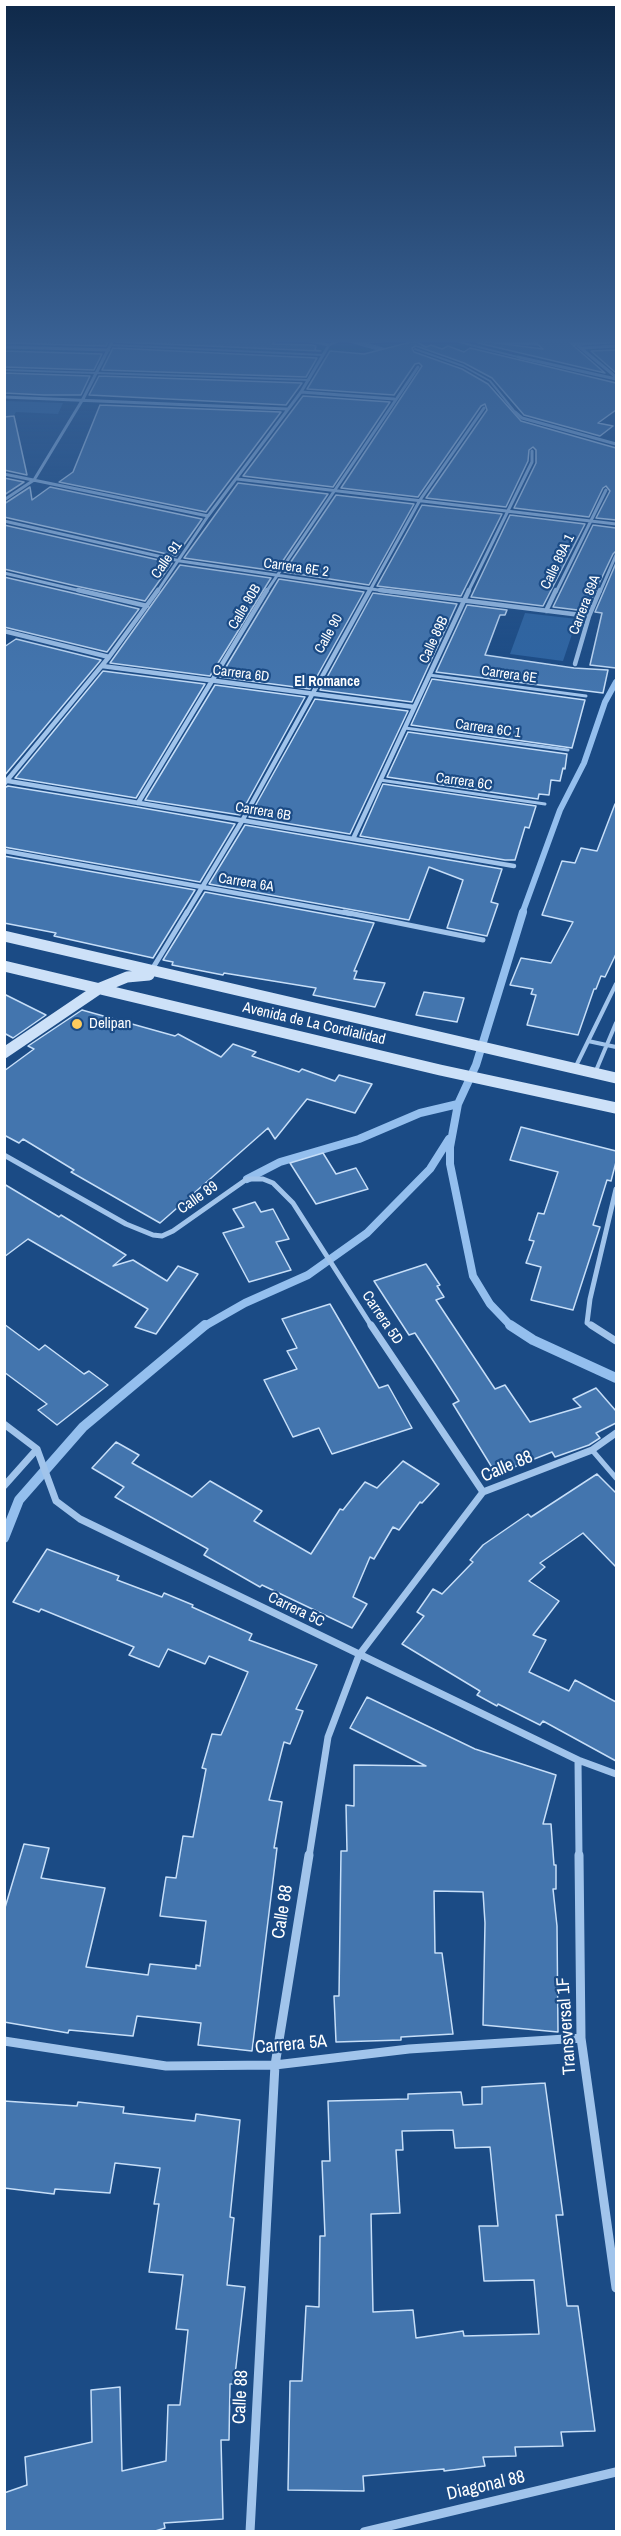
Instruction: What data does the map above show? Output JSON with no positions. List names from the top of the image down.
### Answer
{
  "streets": {
    "main road": ["Avenida de La Cordialidad"],
    "street": [
      "Calle 91",
      "Calle 89A 1",
      "Carrera 6E 2",
      "Carrera 89A",
      "Calle 90B",
      "Calle 90",
      "Calle 89B",
      "Carrera 6D",
      "Carrera 6B",
      "Carrera 6A",
      "Calle 89",
      "Carrera 5D",
      "Calle 88",
      "Carrera 5C",
      "Transversal 1F",
      "Carrera 5A",
      "Diagonal 88"
    ],
    "lane": ["Carrera 6E", "Carrera 6C 1", "Carrera 6C"]
  },
  "crossings": [
    ["Calle 91", "Carrera 6E 2"],
    ["Calle 91", "Carrera 6D"],
    ["Calle 91", "Carrera 6B"],
    ["Calle 89A 1", "Carrera 6E 2"],
    ["Carrera 6E 2", "Carrera 89A"],
    ["Carrera 6E 2", "Calle 90B"],
    ["Carrera 6E 2", "Calle 90"],
    ["Carrera 6E 2", "Calle 89B"],
    ["Calle 90B", "Carrera 6D"],
    ["Calle 90B", "Carrera 6B"],
    ["Calle 90", "Carrera 6D"],
    ["Calle 90", "Carrera 6B"],
    ["Calle 90", "Carrera 6A"],
    ["Calle 90", "Avenida de La Cordialidad"],
    ["Calle 89B", "Carrera 6D"],
    ["Calle 89B", "Carrera 6E"],
    ["Calle 89B", "Carrera 6C 1"],
    ["Calle 89B", "Carrera 6C"],
    ["Calle 89B", "Carrera 6B"],
    ["Calle 89", "Carrera 5D"],
    ["Carrera 5D", "Calle 88"],
    ["Calle 88", "Carrera 5C"],
    ["Calle 88", "Carrera 5A"],
    ["Carrera 5C", "Transversal 1F"],
    ["Transversal 1F", "Carrera 5A"]
  ],
  "districts": ["El Romance"],
  "places": ["Delipan"]
}
